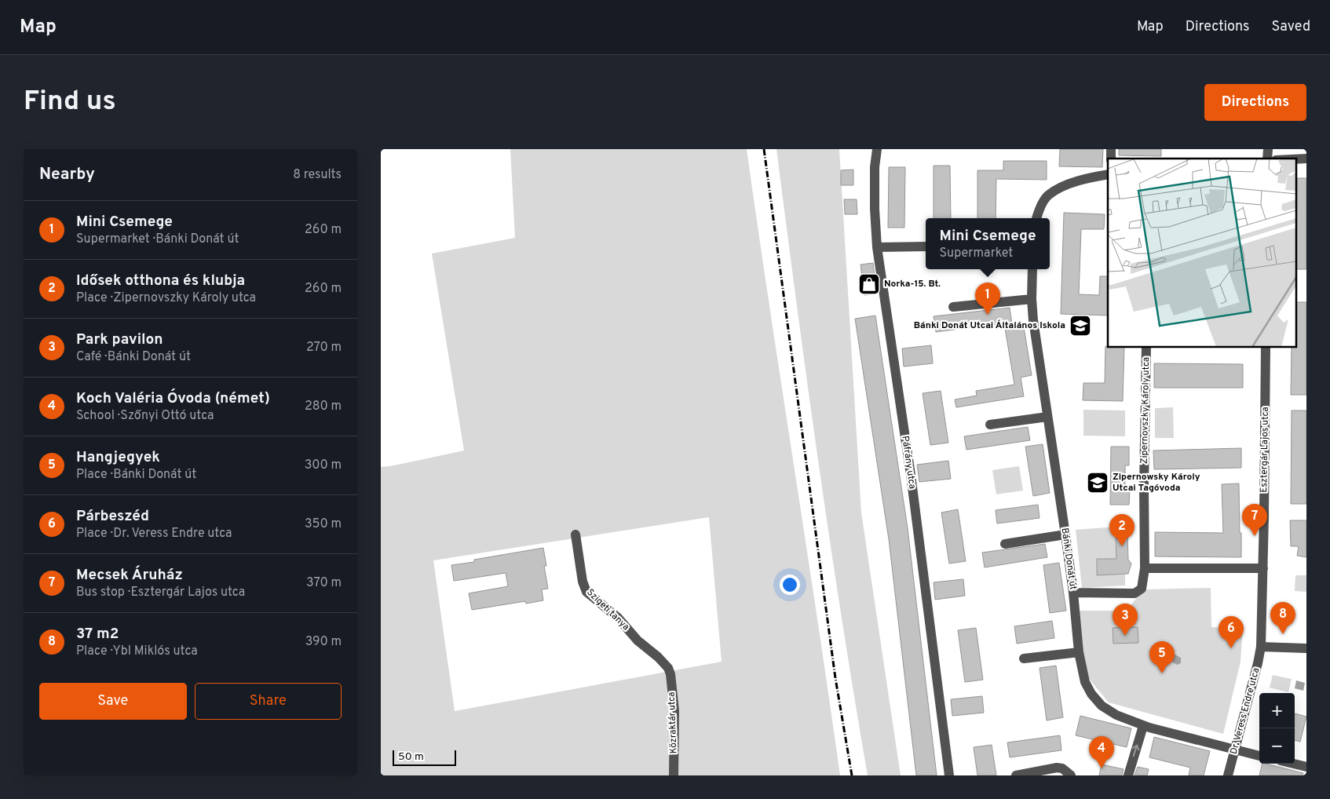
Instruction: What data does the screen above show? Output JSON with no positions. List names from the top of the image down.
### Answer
{
  "streets": {
    "street": [
      "Zipernovszky Károly utca",
      "Esztergár Lajos utca",
      "Páfrány utca",
      "Bánki Donát út",
      "Szigeti tanya",
      "Dr. Veress Endre utca",
      "Közraktár utca"
    ]
  },
  "crossings": [
    ["Zipernovszky Károly utca", "Bánki Donát út"],
    ["Esztergár Lajos utca", "Dr. Veress Endre utca"],
    ["Bánki Donát út", "Dr. Veress Endre utca"],
    ["Szigeti tanya", "Közraktár utca"]
  ],
  "places": {
    "shop": ["Norka-15. Bt."],
    "school or university": ["Bánki Donát Utcai Általános Iskola", "Zipernowsky Károly Utcai Tagóvoda"]
  },
  "scale_bar": "50 m",
  "page": {
    "header": "Map",
    "nav": ["Map", "Directions", "Saved"],
    "buttons": [
      "Directions",
      ["Save", "Share"]
    ],
    "title": "Find us",
    "heading": ["Nearby", "8 results"],
    "list": [
      {
        "mark": "1",
        "name": "Mini Csemege",
        "note": "Supermarket · Bánki Donát út",
        "value": "260 m"
      },
      {
        "mark": "2",
        "name": "Idősek otthona és klubja",
        "note": "Place · Zipernovszky Károly utca",
        "value": "260 m"
      },
      {
        "mark": "3",
        "name": "Park pavilon",
        "note": "Café · Bánki Donát út",
        "value": "270 m"
      },
      {
        "mark": "4",
        "name": "Koch Valéria Óvoda (német)",
        "note": "School · Szőnyi Ottó utca",
        "value": "280 m"
      },
      {
        "mark": "5",
        "name": "Hangjegyek",
        "note": "Place · Bánki Donát út",
        "value": "300 m"
      },
      {
        "mark": "6",
        "name": "Párbeszéd",
        "note": "Place · Dr. Veress Endre utca",
        "value": "350 m"
      },
      {
        "mark": "7",
        "name": "Mecsek Áruház",
        "note": "Bus stop · Esztergár Lajos utca",
        "value": "370 m"
      },
      {
        "mark": "8",
        "name": "37 m2",
        "note": "Place · Ybl Miklós utca",
        "value": "390 m"
      }
    ],
    "popup": ["Mini Csemege", "Supermarket"],
    "pins": [
      "1",
      "7",
      "2",
      "8",
      "3",
      "6",
      "5",
      "4"
    ],
    "map_buttons": ["+", "−"],
    "scale": "50 m"
  }
}
